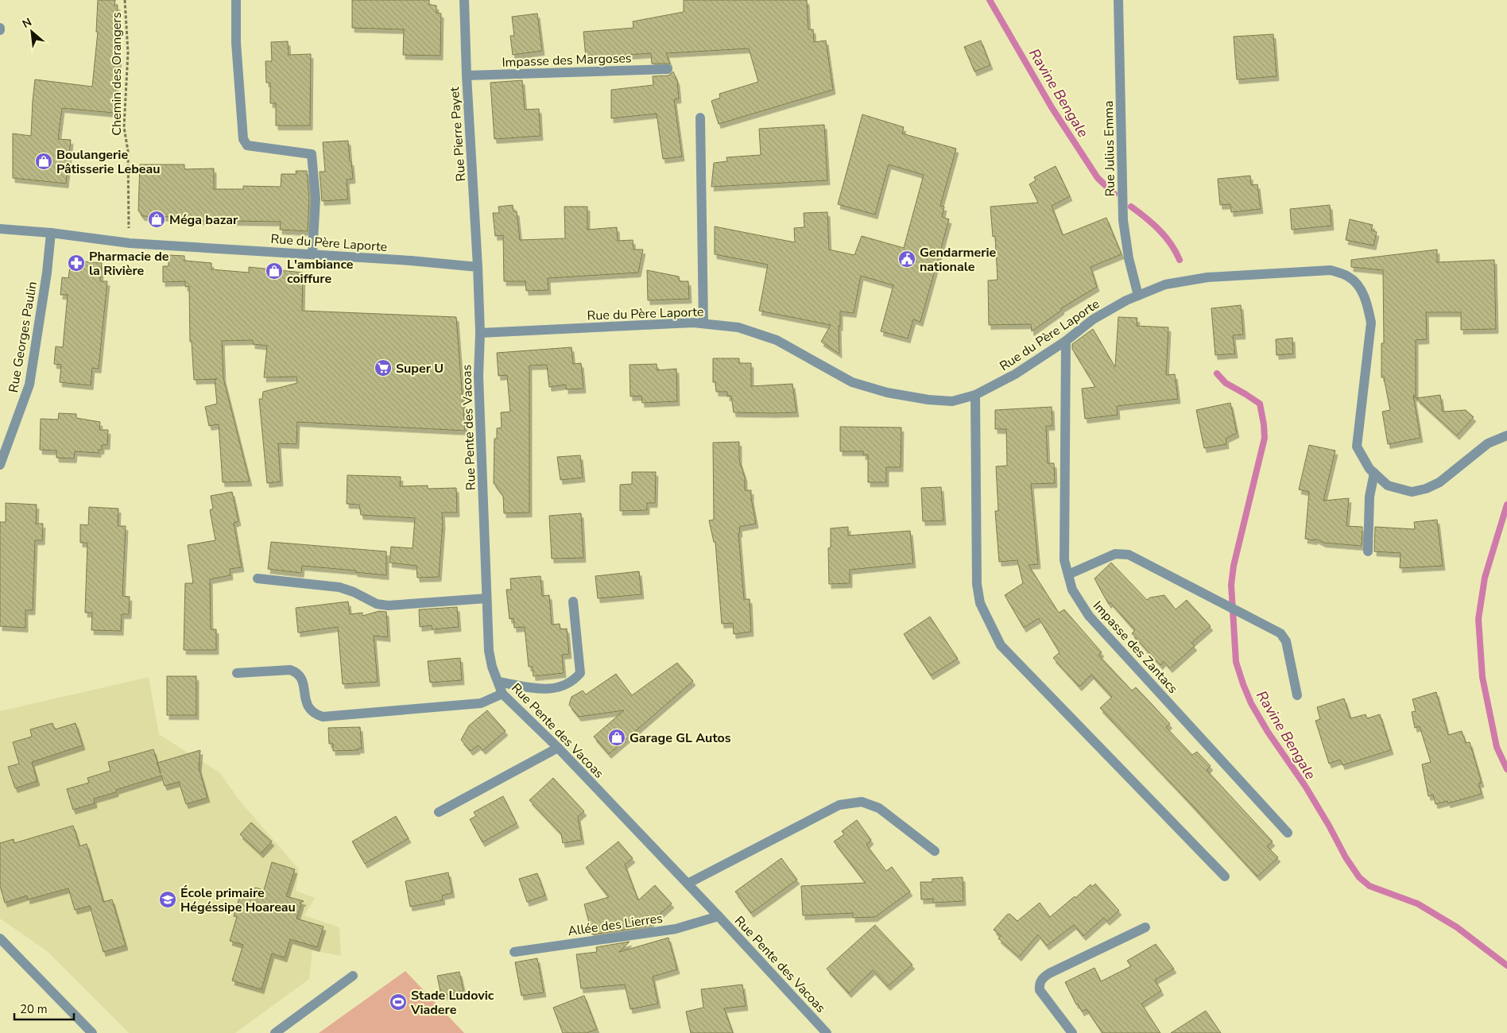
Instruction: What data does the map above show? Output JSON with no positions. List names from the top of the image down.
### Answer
{
  "streets": {
    "street": [
      "Impasse des Margoses",
      "Rue Pierre Payet",
      "Rue Julius Emma",
      "Rue du Père Laporte",
      "Rue Georges Paulin",
      "Rue Pente des Vacoas",
      "Impasse des Zantacs",
      "Allée des Lierres"
    ],
    "path": ["Chemin des Orangers"]
  },
  "crossings": [
    ["Impasse des Margoses", "Rue Pierre Payet"],
    ["Chemin des Orangers", "Rue du Père Laporte"],
    ["Rue Pierre Payet", "Rue du Père Laporte"],
    ["Rue Julius Emma", "Rue du Père Laporte"],
    ["Rue du Père Laporte", "Rue Georges Paulin"],
    ["Rue du Père Laporte", "Rue Pente des Vacoas"],
    ["Rue du Père Laporte", "Impasse des Zantacs"],
    ["Rue Pente des Vacoas", "Allée des Lierres"]
  ],
  "water": ["Ravine Bengale"],
  "places": {
    "shop": [
      "Boulangerie Pâtisserie Lebeau",
      "Méga bazar",
      "L'ambiance coiffure",
      "Garage GL Autos"
    ],
    "public building": ["Gendarmerie nationale"],
    "pharmacy": ["Pharmacie de la Rivière"],
    "supermarket": ["Super U"],
    "school or university": ["École primaire Hégéssipe Hoareau"],
    "sports": ["Stade Ludovic Viadere"]
  },
  "scale_bar": "20 m",
  "north": "top left"
}
